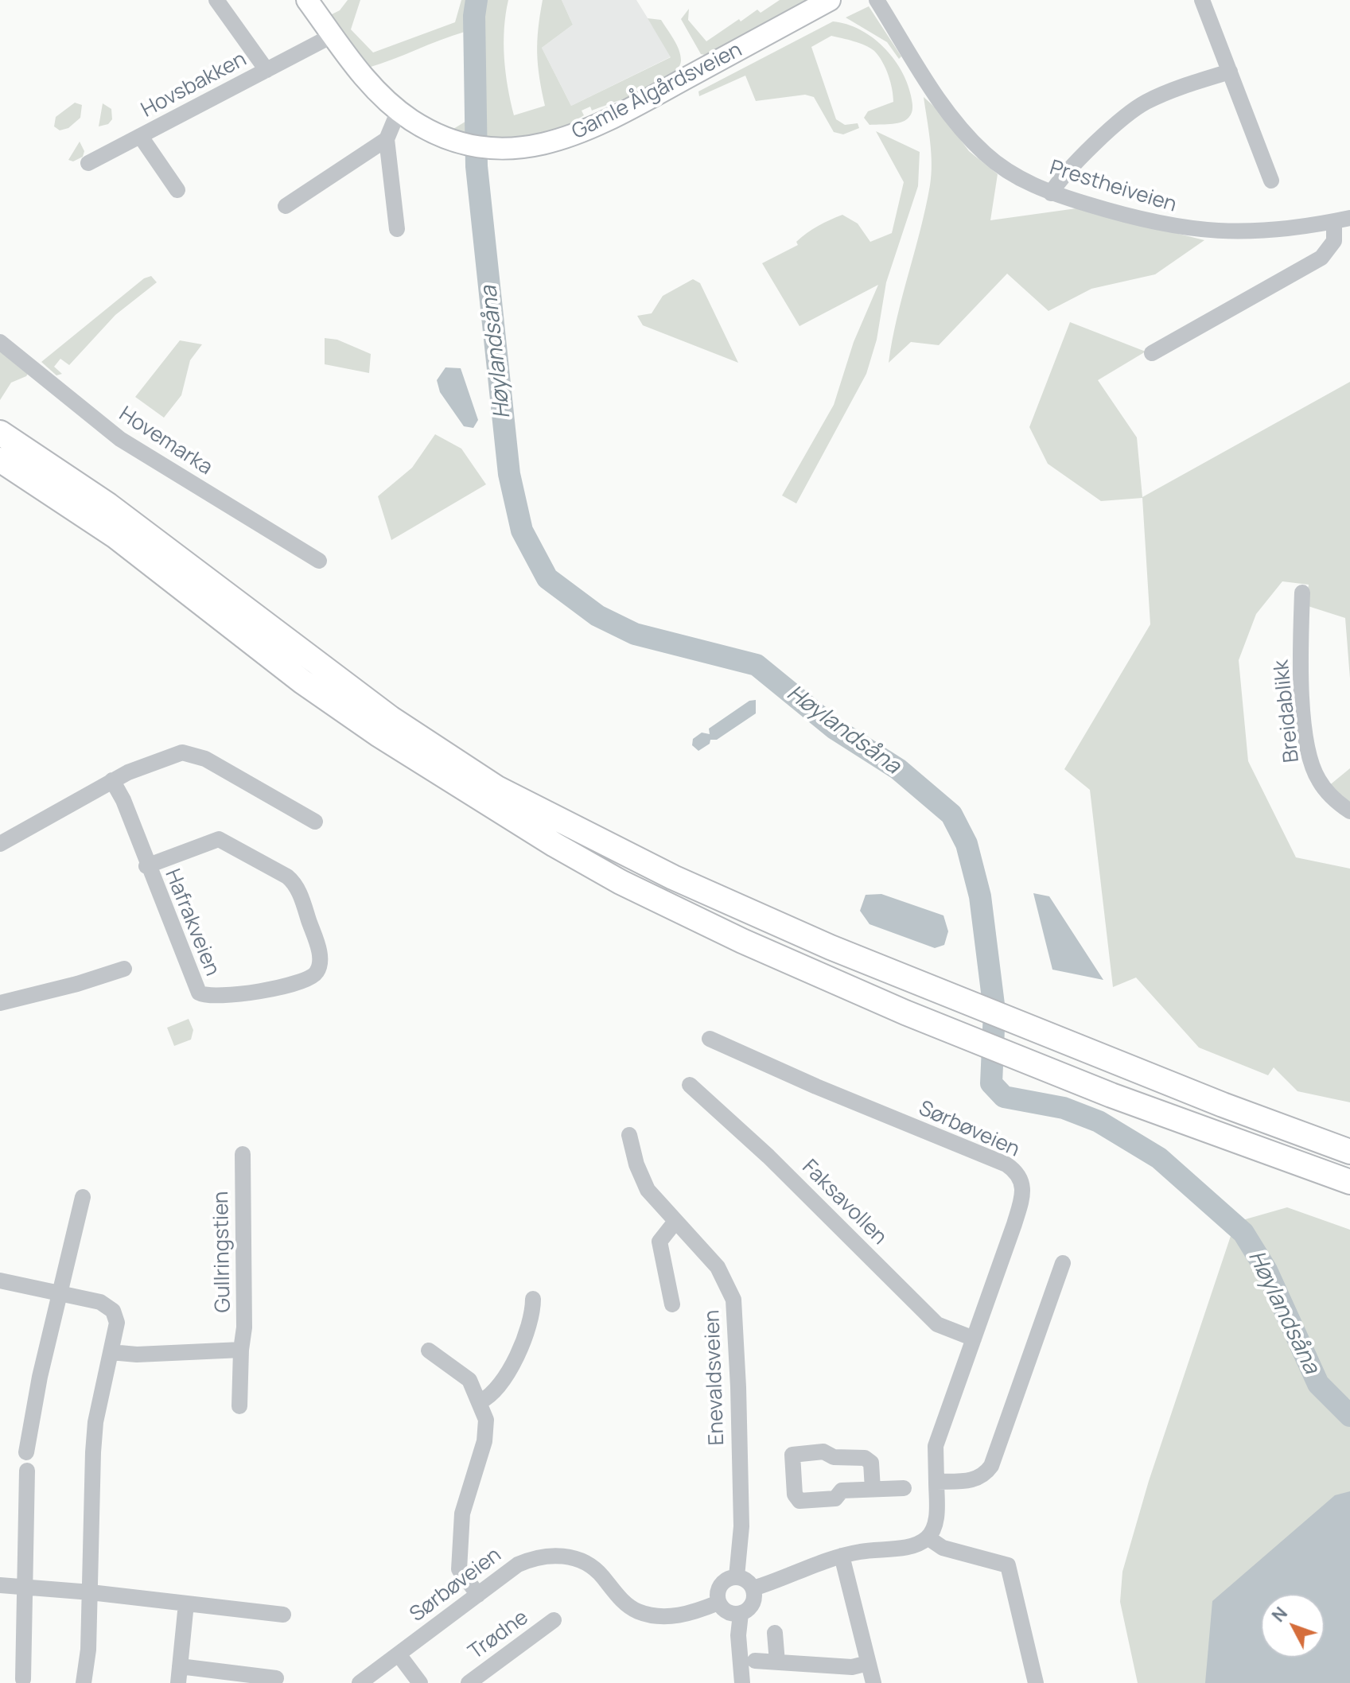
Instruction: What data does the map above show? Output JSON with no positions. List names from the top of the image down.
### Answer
{
  "streets": {
    "main road": ["Gamle Ålgårdsveien"],
    "street": [
      "Hovsbakken",
      "Prestheiveien",
      "Hovemarka",
      "Breidablikk",
      "Hafrakveien",
      "Sørbøveien",
      "Faksavollen",
      "Gullringstien",
      "Enevaldsveien",
      "Trødne"
    ]
  },
  "crossings": [
    ["Hovsbakken", "Gamle Ålgårdsveien"],
    ["Sørbøveien", "Faksavollen"],
    ["Sørbøveien", "Enevaldsveien"]
  ],
  "water": ["Høylandsåna"],
  "north": "top left"
}
